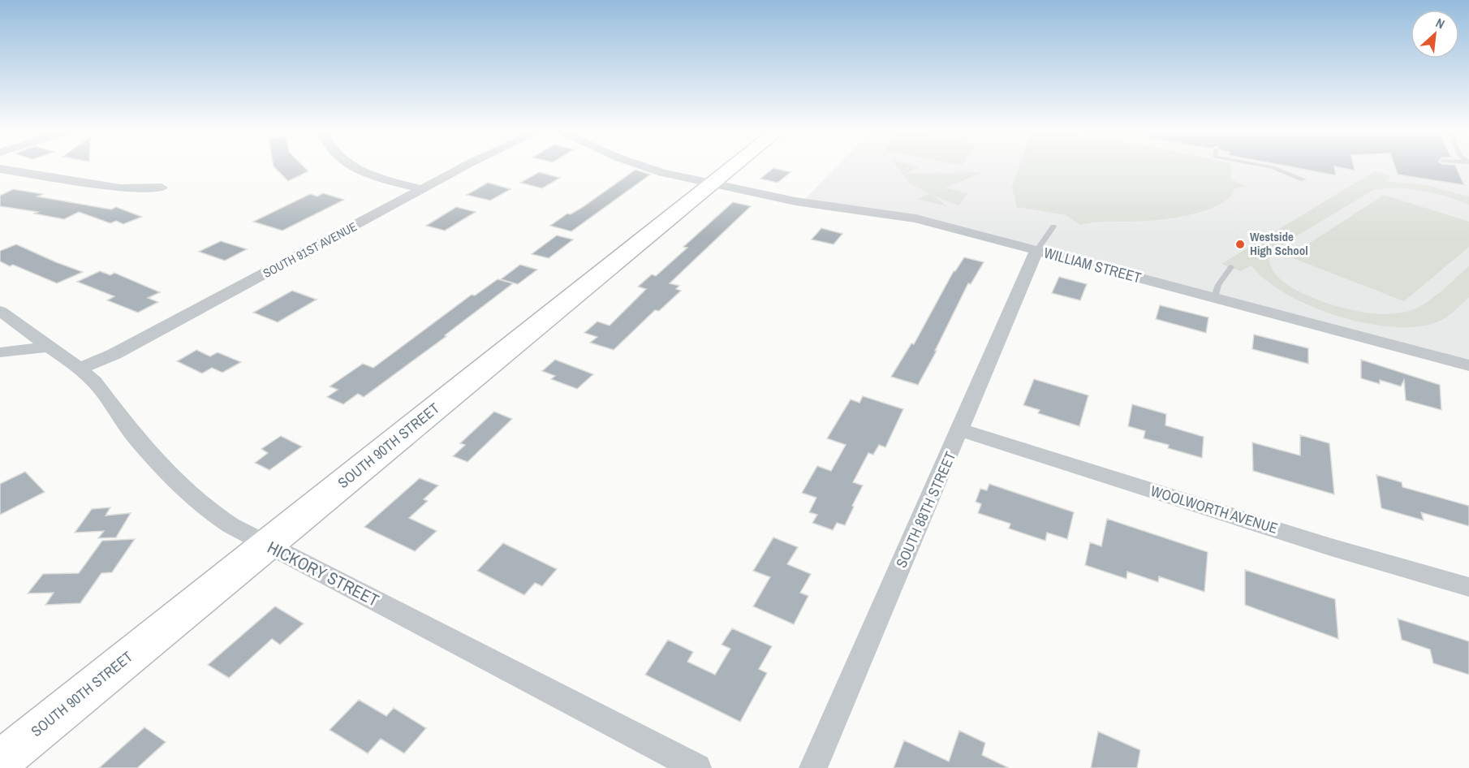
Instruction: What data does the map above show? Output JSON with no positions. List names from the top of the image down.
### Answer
{
  "streets": {
    "main road": ["SOUTH 90TH STREET"],
    "street": [
      "SOUTH 91ST AVENUE",
      "WILLIAM STREET",
      "SOUTH 88TH STREET",
      "WOOLWORTH AVENUE",
      "HICKORY STREET"
    ]
  },
  "crossings": [
    ["SOUTH 91ST AVENUE", "HICKORY STREET"],
    ["WILLIAM STREET", "SOUTH 90TH STREET"],
    ["WILLIAM STREET", "SOUTH 88TH STREET"],
    ["SOUTH 90TH STREET", "HICKORY STREET"],
    ["SOUTH 88TH STREET", "WOOLWORTH AVENUE"]
  ],
  "places": ["Westside High School"],
  "north": "top right"
}
